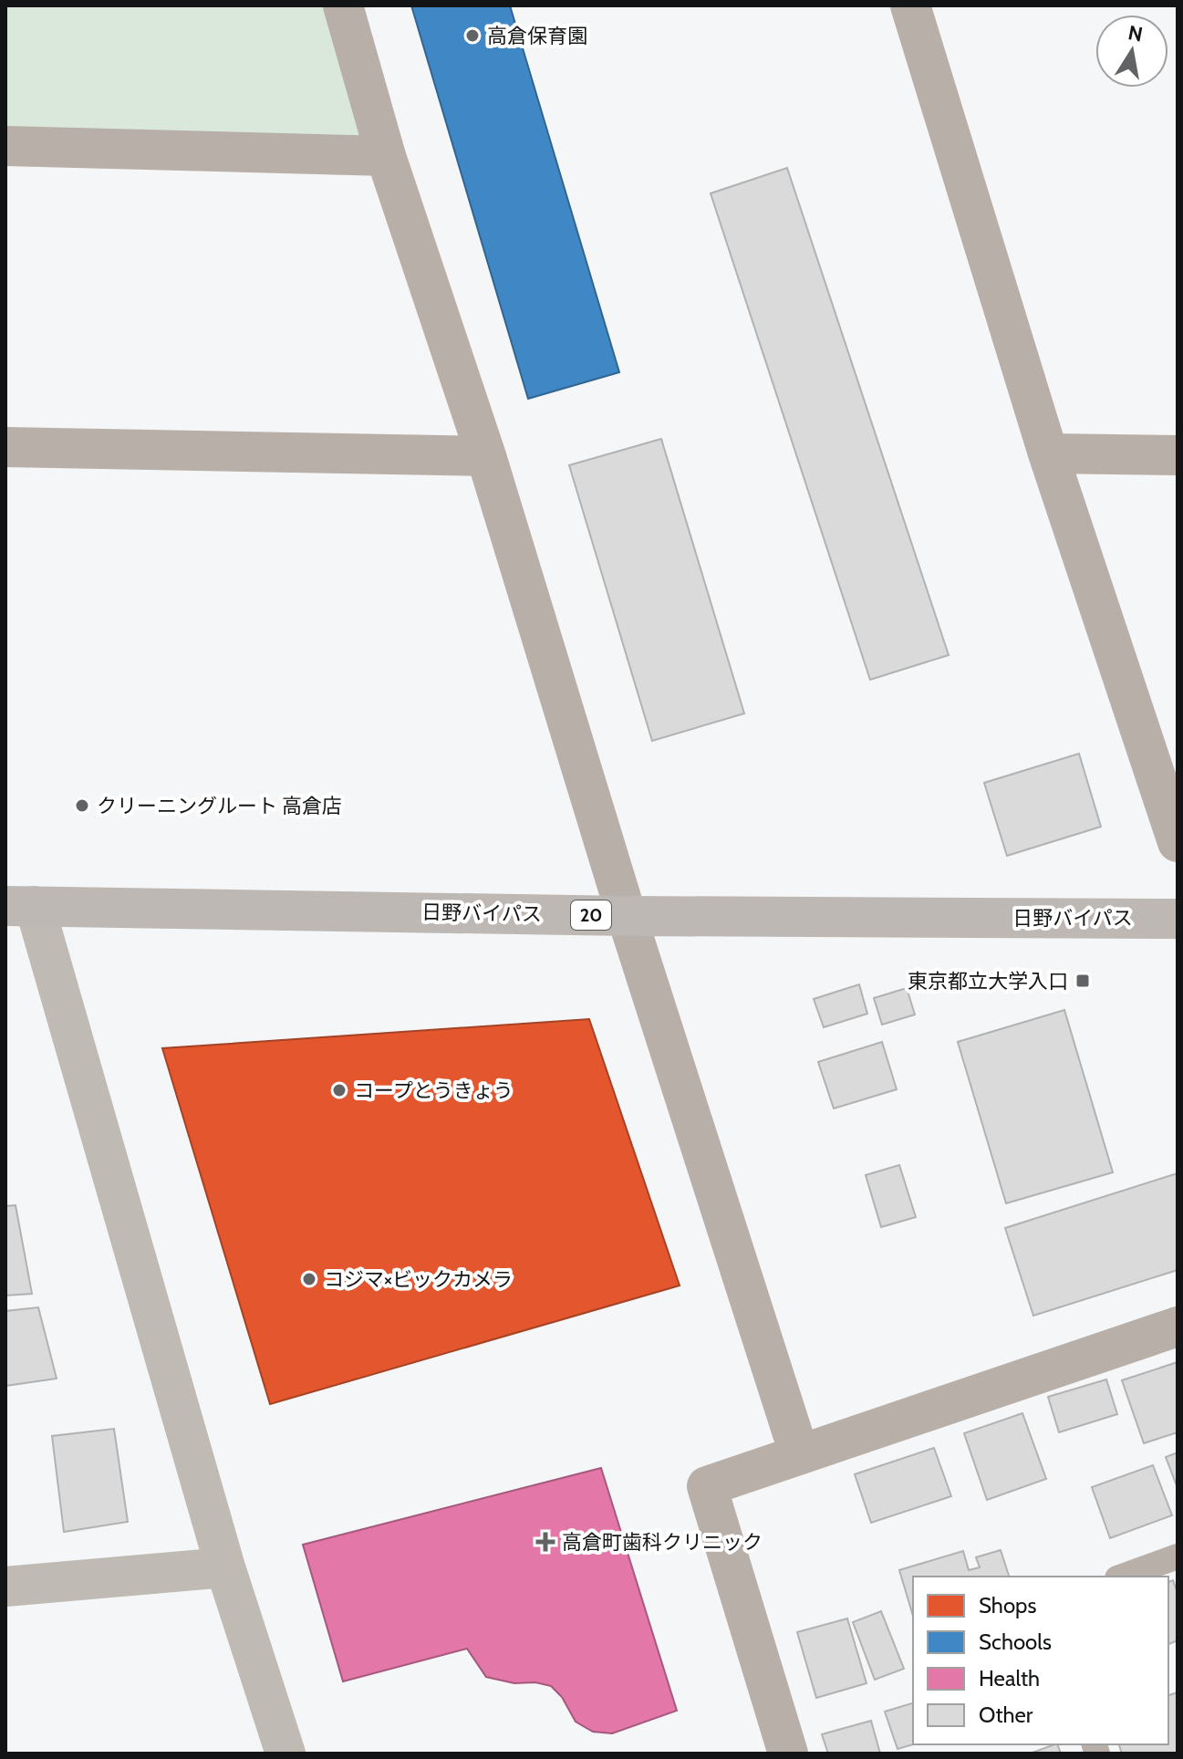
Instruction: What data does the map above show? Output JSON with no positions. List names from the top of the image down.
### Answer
{
  "streets": {
    "highway": ["日野バイパス", "20"]
  },
  "places": {
    "other": [
      "高倉保育園",
      "クリーニングルート 高倉店",
      "コープとうきょう",
      "コジマ×ビックカメラ"
    ],
    "transit": ["東京都立大学入口"],
    "health": ["高倉町歯科クリニック"]
  },
  "legend": [
    "Shops",
    "Schools",
    "Health",
    "Other"
  ],
  "north": "top"
}
